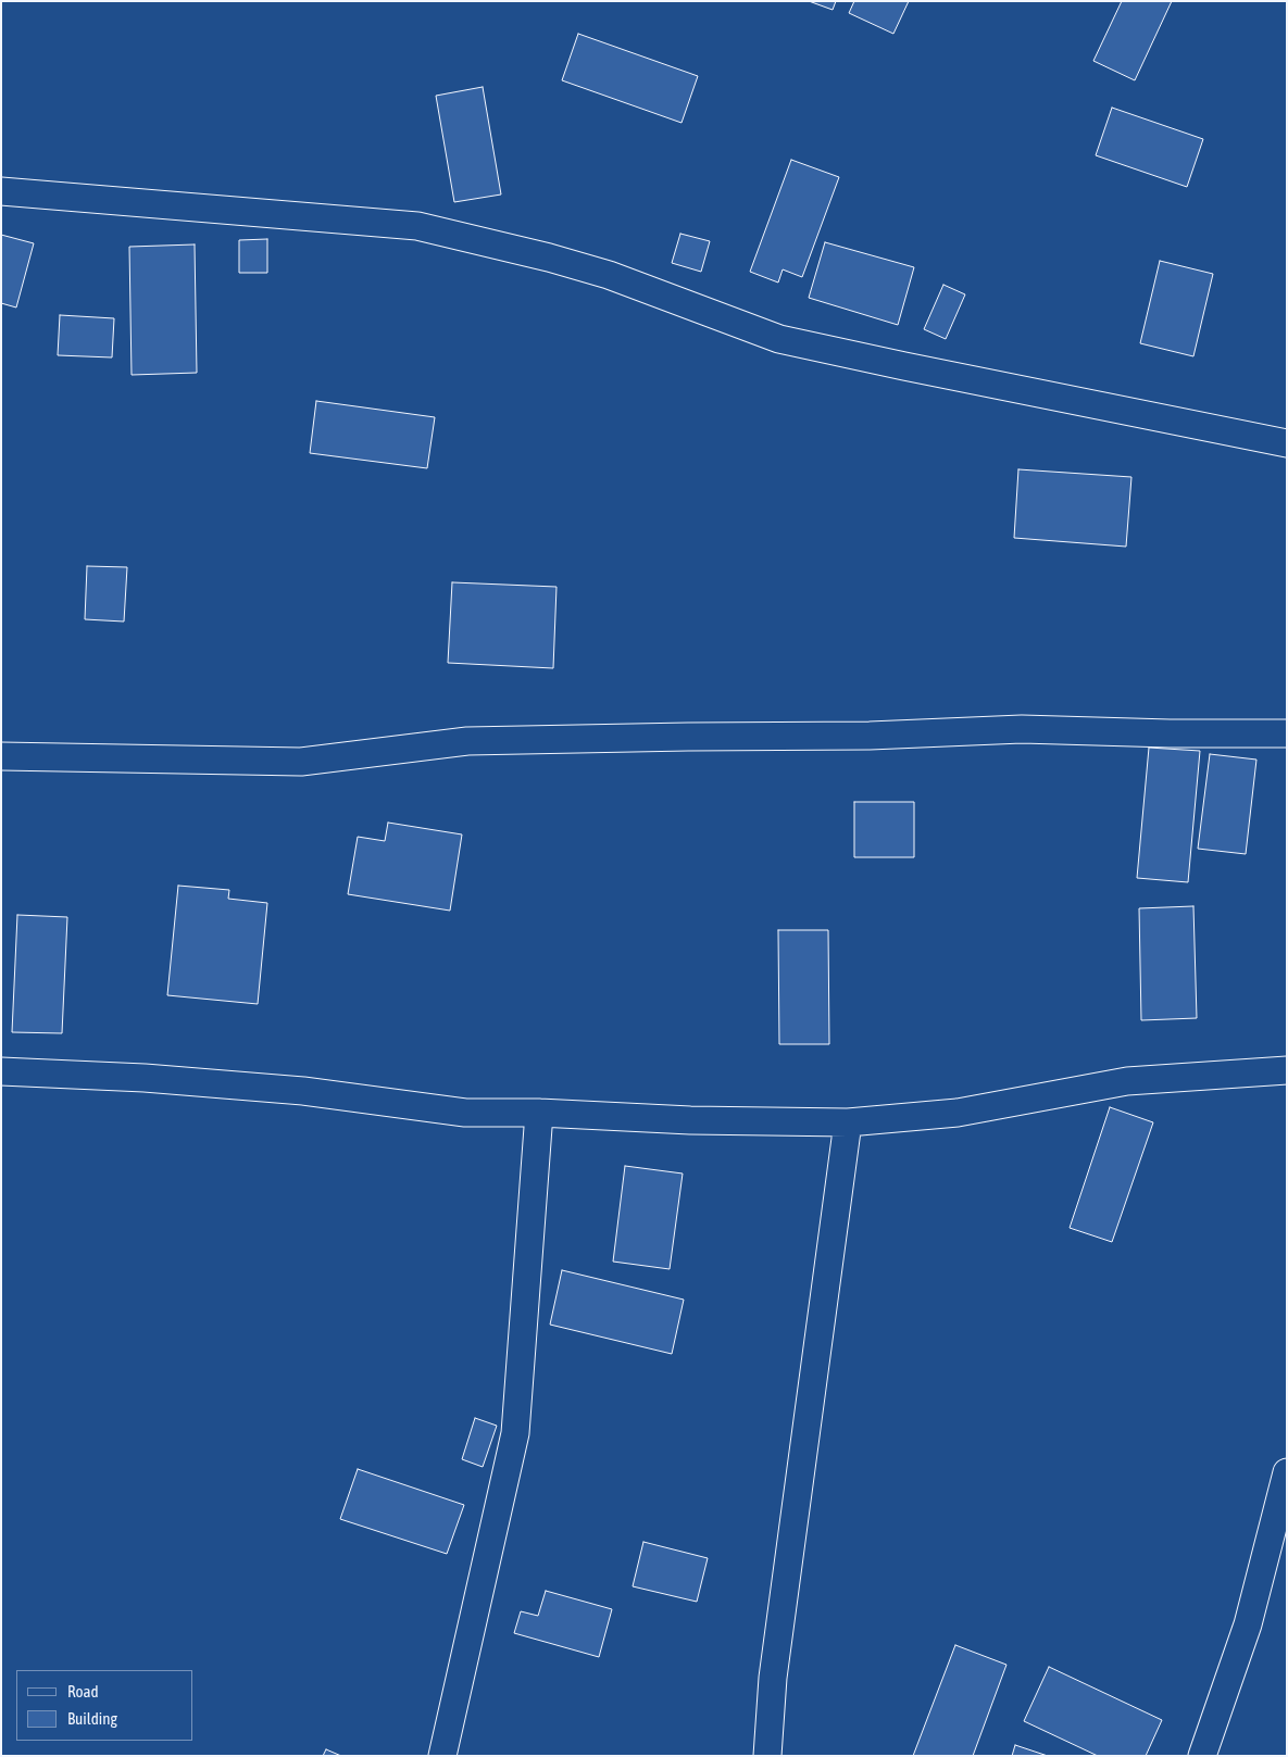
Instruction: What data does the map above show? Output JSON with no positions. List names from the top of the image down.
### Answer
{
  "legend": ["Road", "Building"]
}
